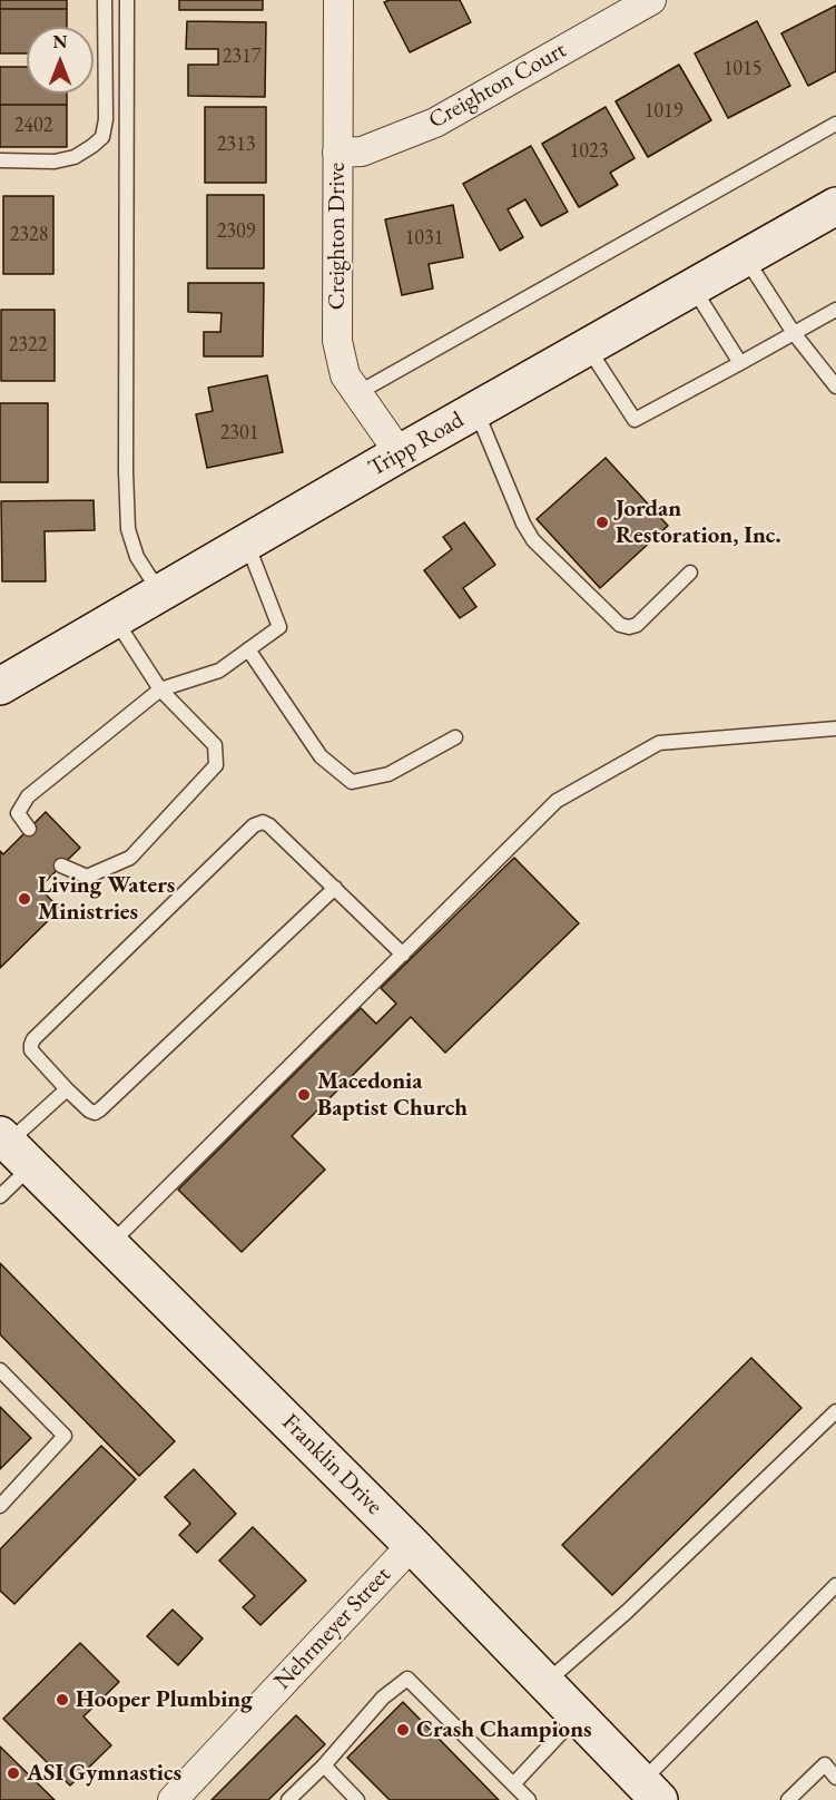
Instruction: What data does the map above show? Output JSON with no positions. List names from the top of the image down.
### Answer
{
  "streets": {
    "street": [
      "Creighton Court",
      "Creighton Drive",
      "Tripp Road",
      "Franklin Drive",
      "Nehrmeyer Street"
    ]
  },
  "crossings": [
    ["Creighton Court", "Creighton Drive"],
    ["Creighton Drive", "Tripp Road"],
    ["Franklin Drive", "Nehrmeyer Street"]
  ],
  "places": [
    "Jordan Restoration, Inc.",
    "Living Waters Ministries",
    "Macedonia Baptist Church",
    "Hooper Plumbing",
    "Crash Champions",
    "ASI Gymnastics"
  ],
  "house_numbers": [
    "2317",
    "1015",
    "1019",
    "2402",
    "2313",
    "1023",
    "2309",
    "2328",
    "1031",
    "2322",
    "2301"
  ],
  "north": "top"
}
